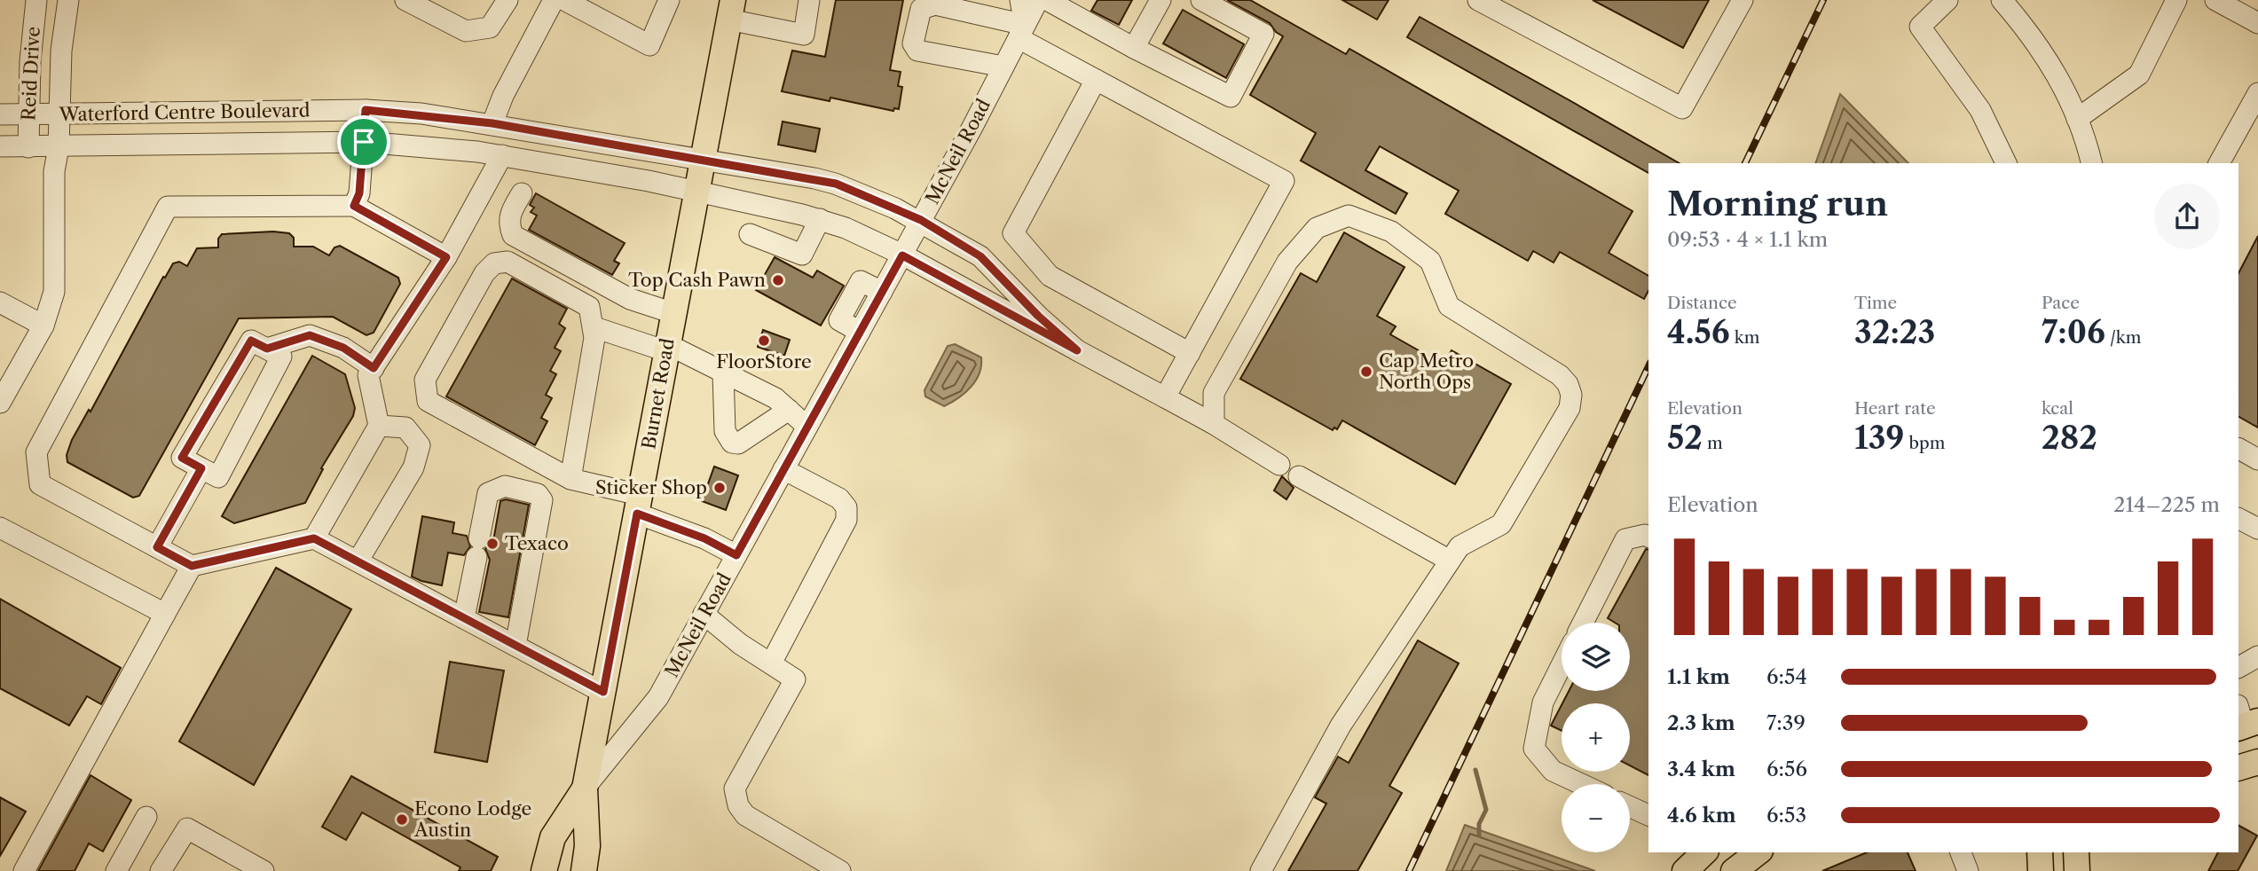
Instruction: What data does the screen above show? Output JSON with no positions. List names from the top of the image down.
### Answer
{
  "streets": {
    "main road": ["Burnet Road"],
    "street": ["Reid Drive", "Waterford Centre Boulevard", "McNeil Road"]
  },
  "crossings": [
    ["Reid Drive", "Waterford Centre Boulevard"],
    ["Waterford Centre Boulevard", "McNeil Road"],
    ["Waterford Centre Boulevard", "Burnet Road"],
    ["McNeil Road", "Burnet Road"]
  ],
  "places": [
    "Top Cash Pawn",
    "FloorStore",
    "Cap Metro North Ops",
    "Sticker Shop",
    "Texaco",
    "Econo Lodge Austin"
  ],
  "page": {
    "heading": ["Morning run", "09:53 · 4 × 1.1 km"],
    "stats": [
      ["Distance", "4.56 km"],
      ["Time", "32:23"],
      ["Pace", "7:06 /km"],
      ["Elevation", "52 m"],
      ["Heart rate", "139 bpm"],
      ["kcal", "282"]
    ],
    "chart": ["Elevation", "214–225 m"],
    "map_buttons": ["+", "−"],
    "list": [
      {
        "name": "1.1 km",
        "note": "6:54"
      },
      {
        "name": "2.3 km",
        "note": "7:39"
      },
      {
        "name": "3.4 km",
        "note": "6:56"
      },
      {
        "name": "4.6 km",
        "note": "6:53"
      }
    ]
  }
}
